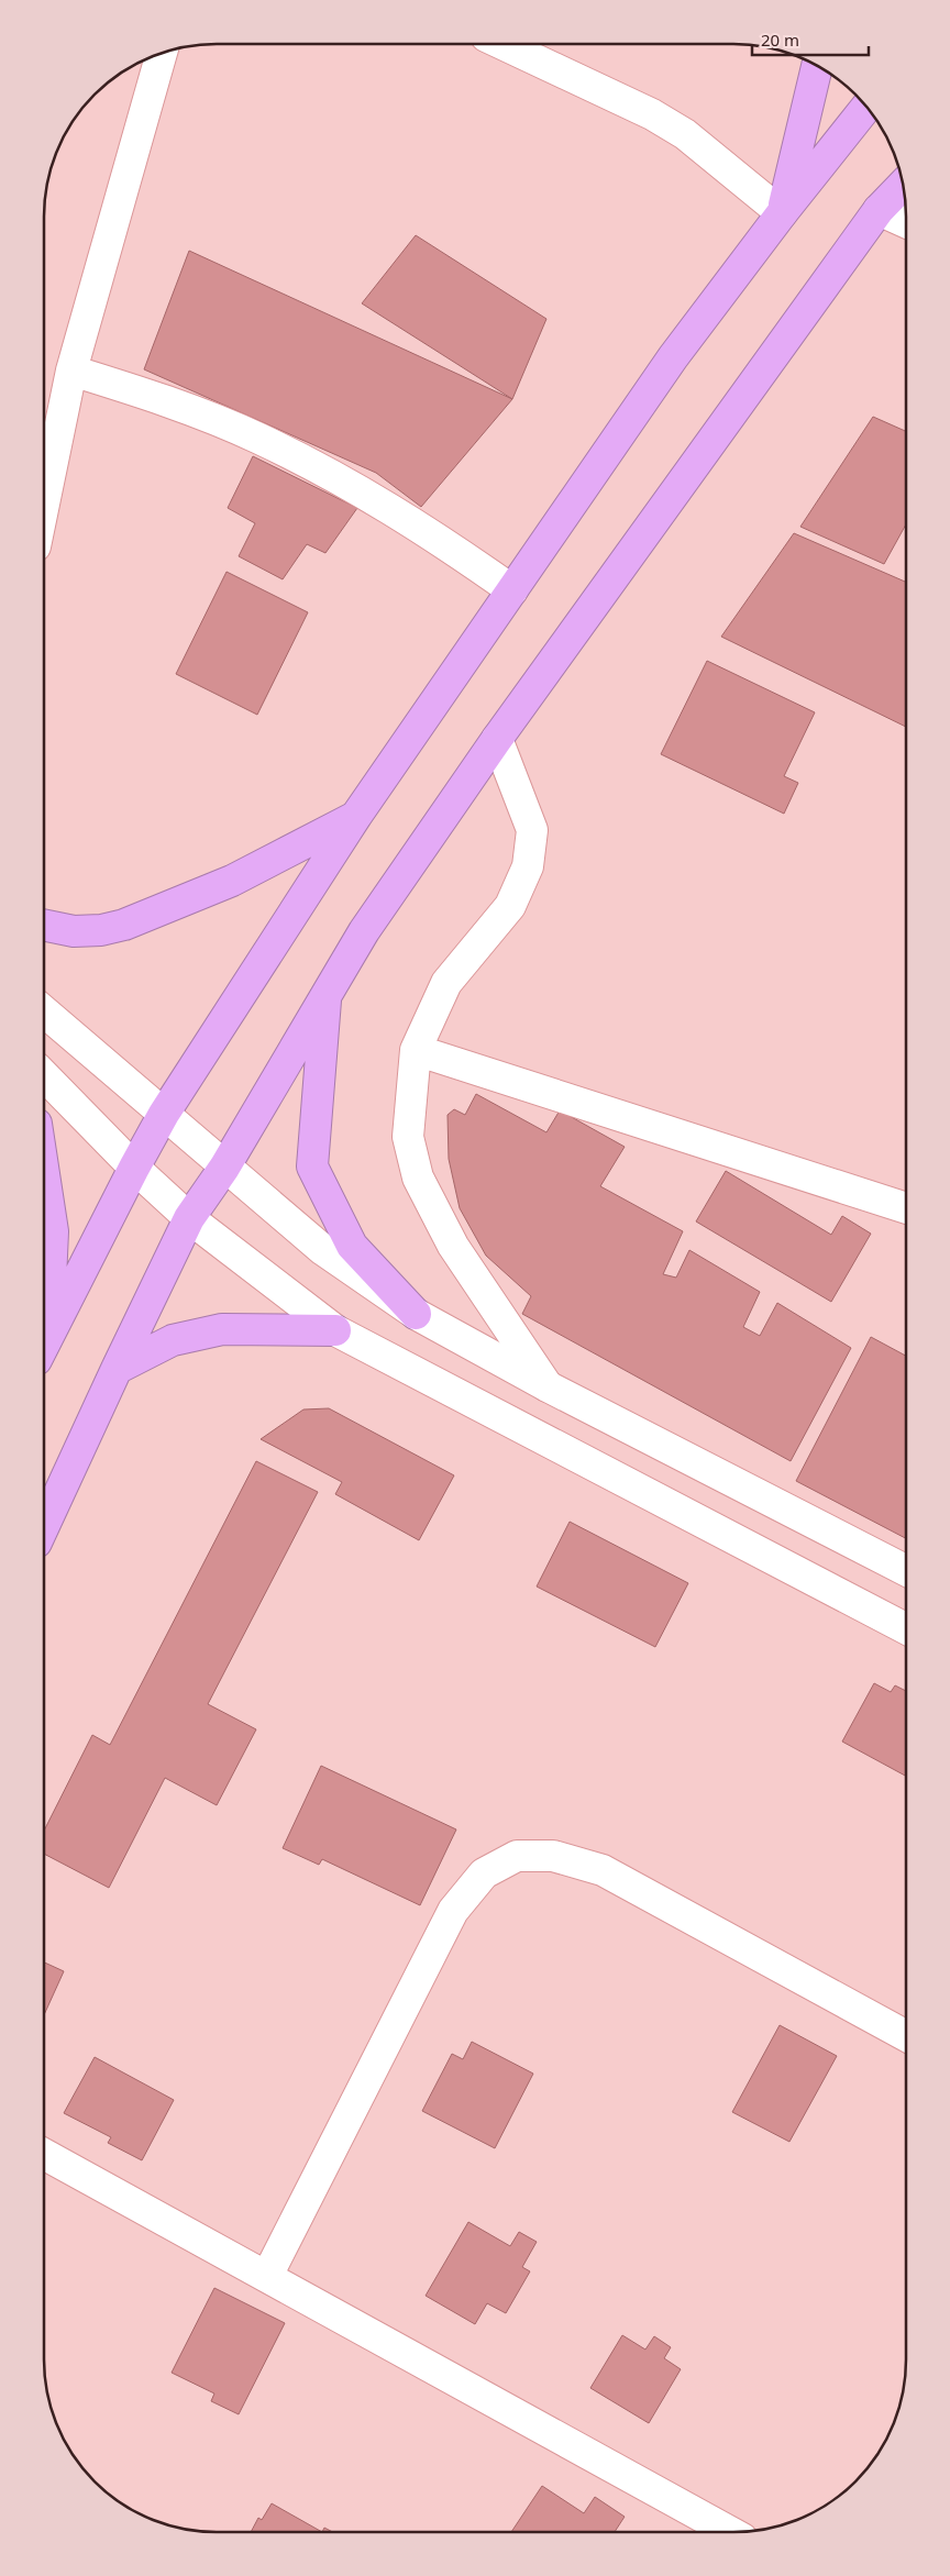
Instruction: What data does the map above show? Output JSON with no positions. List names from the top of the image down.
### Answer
{
  "scale_bar": "20 m"
}
